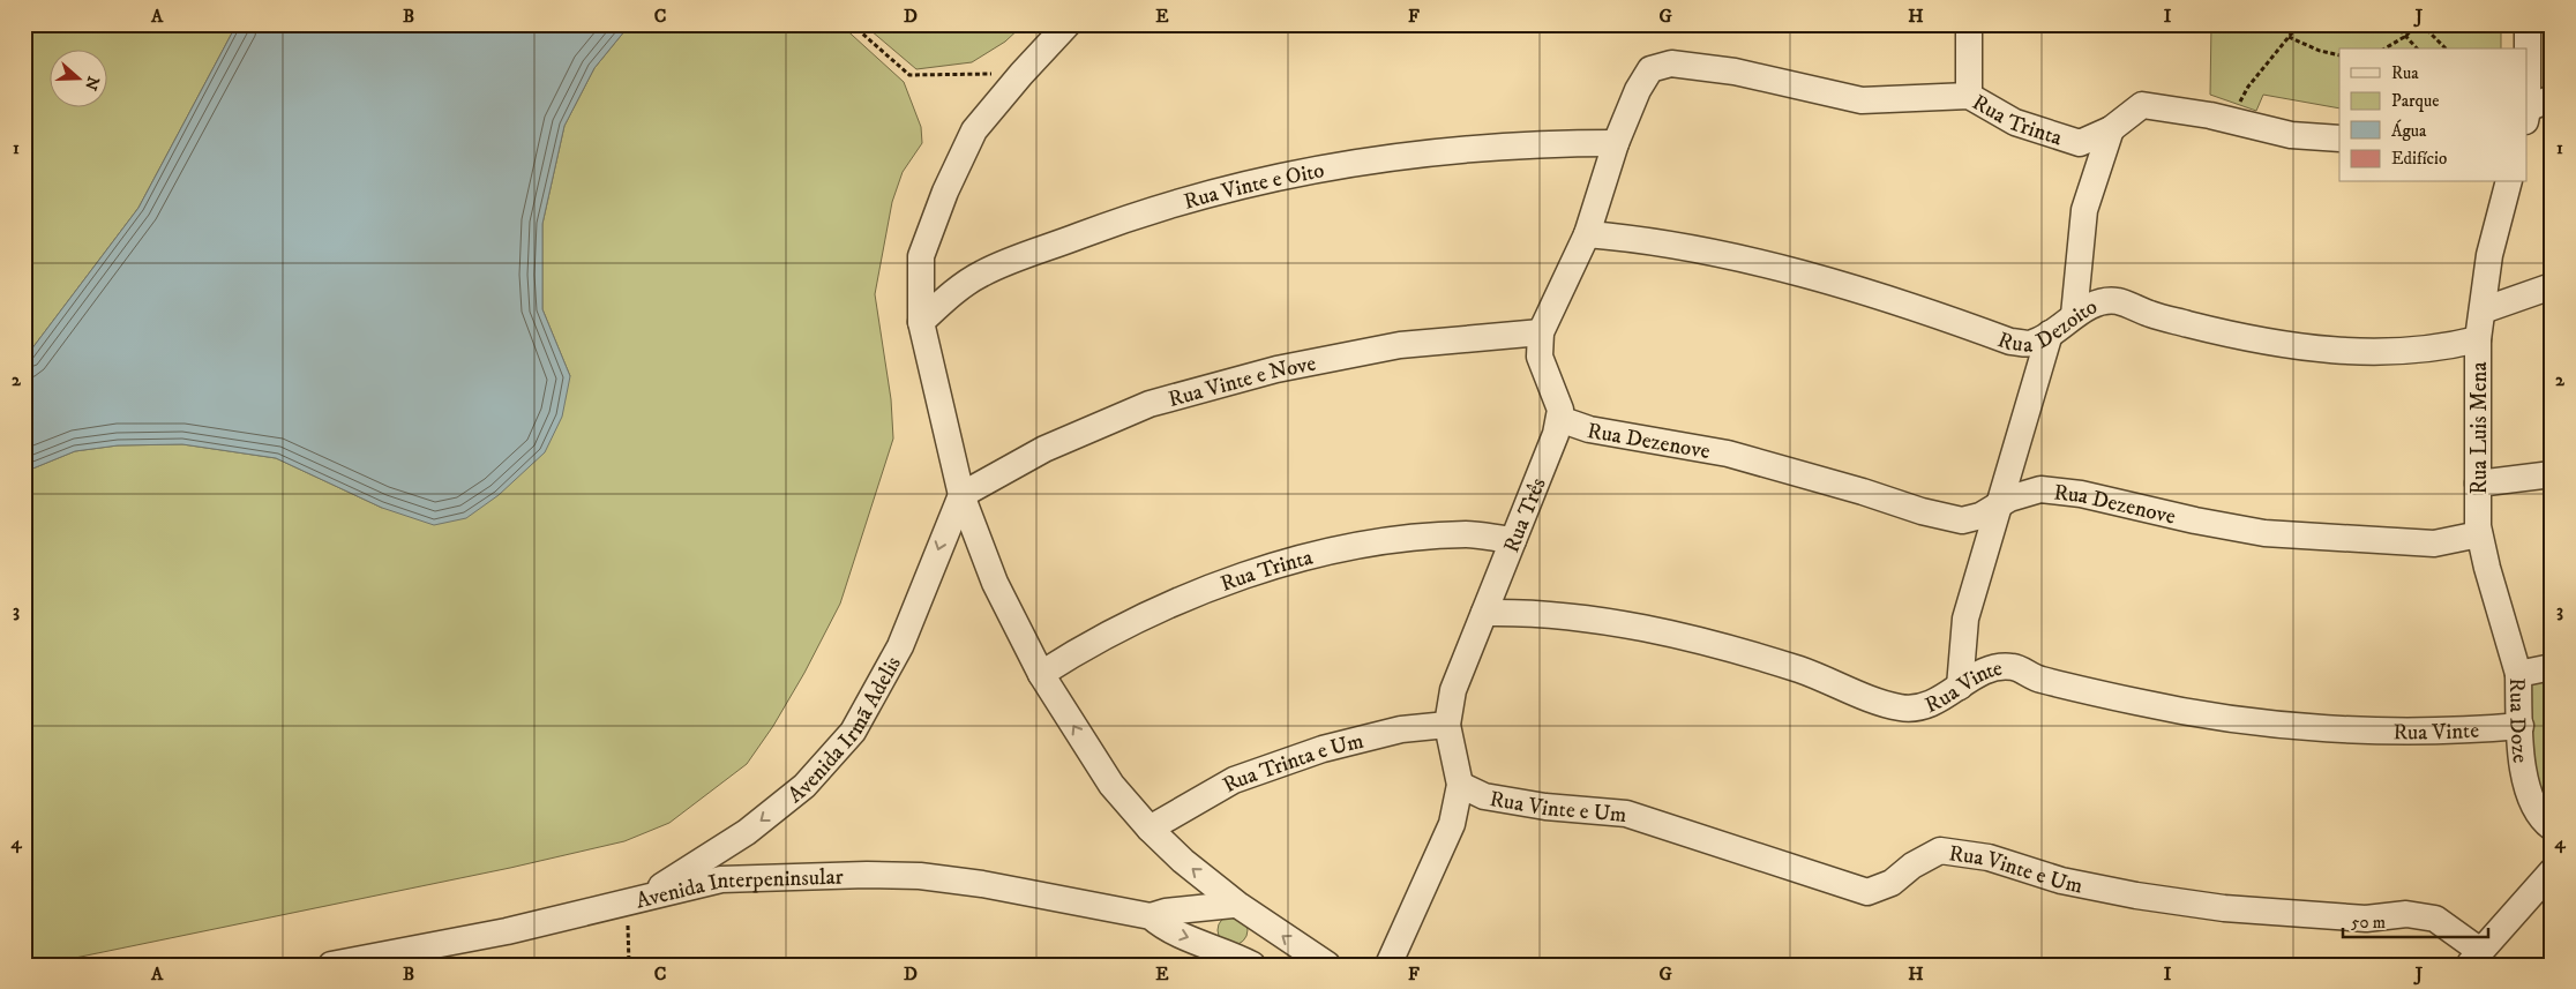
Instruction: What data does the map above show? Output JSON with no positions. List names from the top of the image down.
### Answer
{
  "streets": {
    "street": [
      "Rua Trinta",
      "Rua Vinte e Oito",
      "Rua Dezoito",
      "Rua Vinte e Nove",
      "Rua Luis Mena",
      "Rua Dezenove",
      "Rua Três",
      "Rua Vinte",
      "Rua Doze",
      "Avenida Irmã Adelis",
      "Rua Trinta e Um",
      "Rua Vinte e Um",
      "Avenida Interpeninsular"
    ]
  },
  "crossings": [
    ["Rua Trinta", "Rua Três"],
    ["Rua Vinte e Oito", "Rua Três"],
    ["Rua Dezoito", "Rua Luis Mena"],
    ["Rua Dezoito", "Rua Três"],
    ["Rua Vinte e Nove", "Rua Três"],
    ["Rua Vinte e Nove", "Avenida Irmã Adelis"],
    ["Rua Luis Mena", "Rua Dezenove"],
    ["Rua Luis Mena", "Rua Doze"],
    ["Rua Dezenove", "Rua Três"],
    ["Rua Três", "Rua Vinte"],
    ["Rua Três", "Rua Trinta e Um"],
    ["Rua Três", "Rua Vinte e Um"],
    ["Rua Vinte", "Rua Doze"],
    ["Avenida Irmã Adelis", "Avenida Interpeninsular"]
  ],
  "one_way": ["Avenida Irmã Adelis"],
  "legend": [
    "Rua",
    "Parque",
    "Água",
    "Edifício"
  ],
  "scale_bar": "50 m",
  "north": "right",
  "grid": {
    "columns": [
      "A",
      "B",
      "C",
      "D",
      "E",
      "F",
      "G",
      "H",
      "I",
      "J"
    ],
    "rows": [
      "1",
      "2",
      "3",
      "4"
    ]
  }
}
